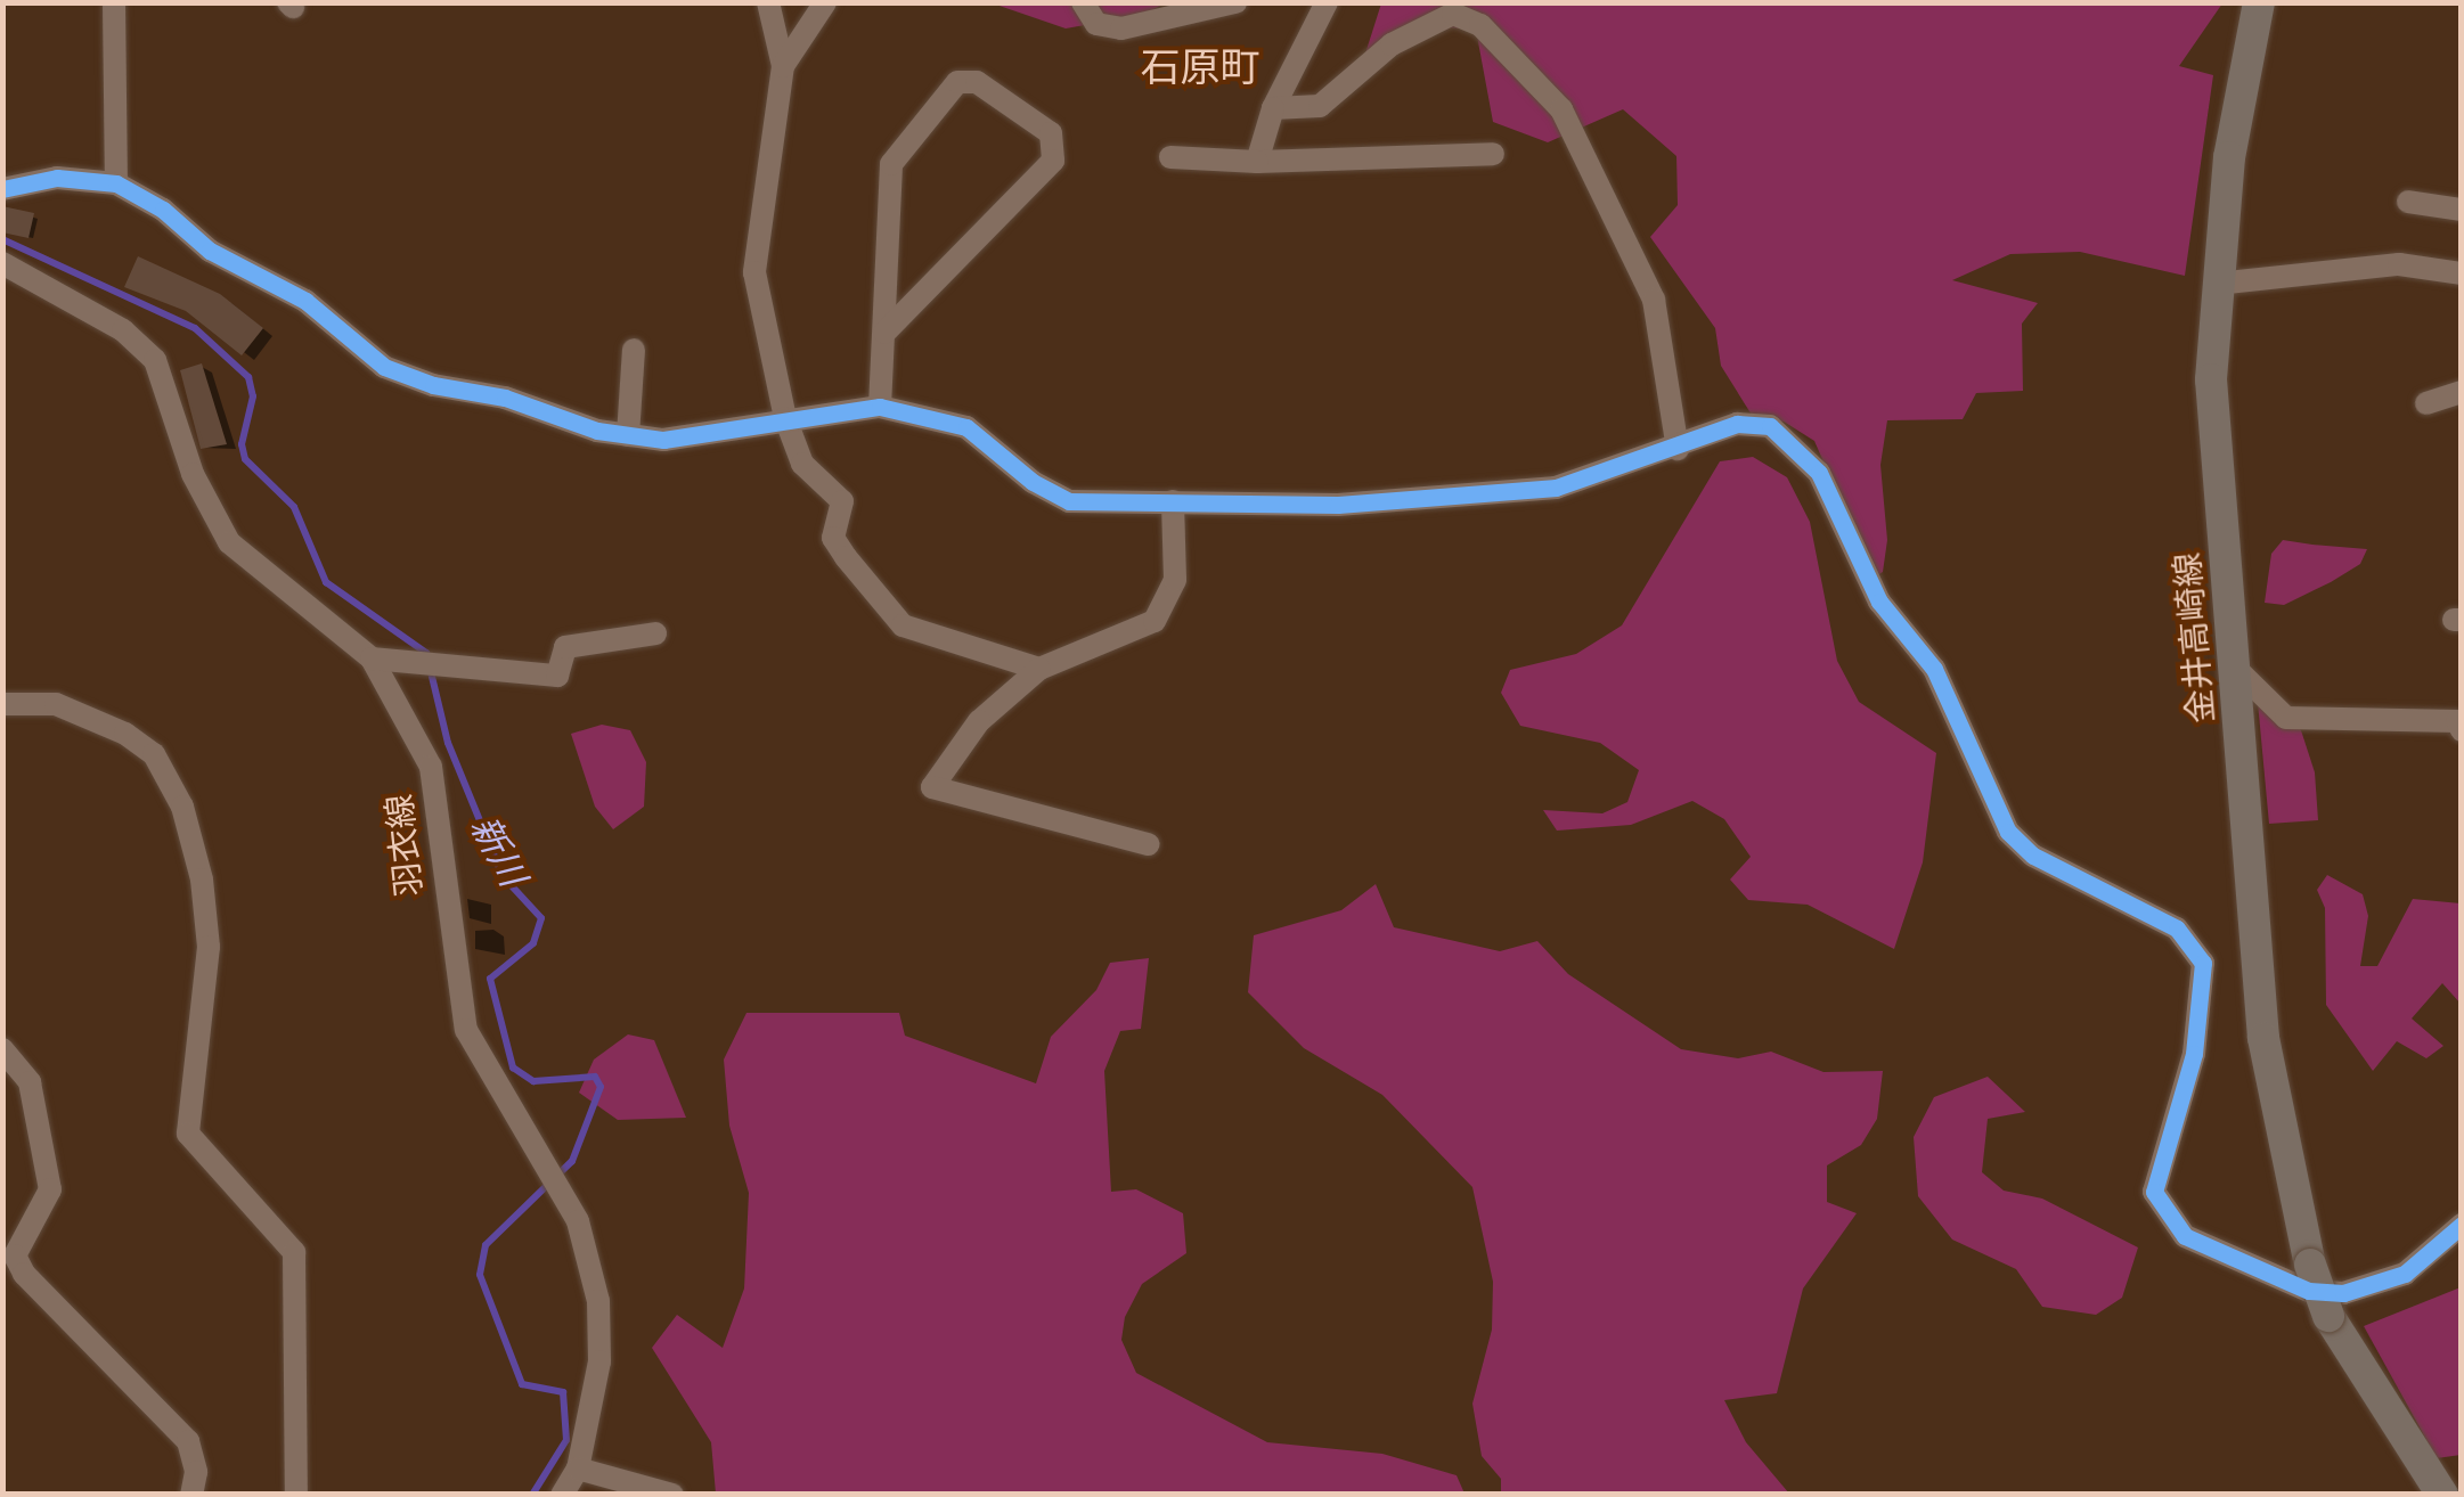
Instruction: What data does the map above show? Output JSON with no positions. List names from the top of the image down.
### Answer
{
  "streets": {
    "main road": ["金井高崎線"],
    "street": ["羽衣線"]
  },
  "districts": ["石原町"],
  "water": ["新川"]
}
